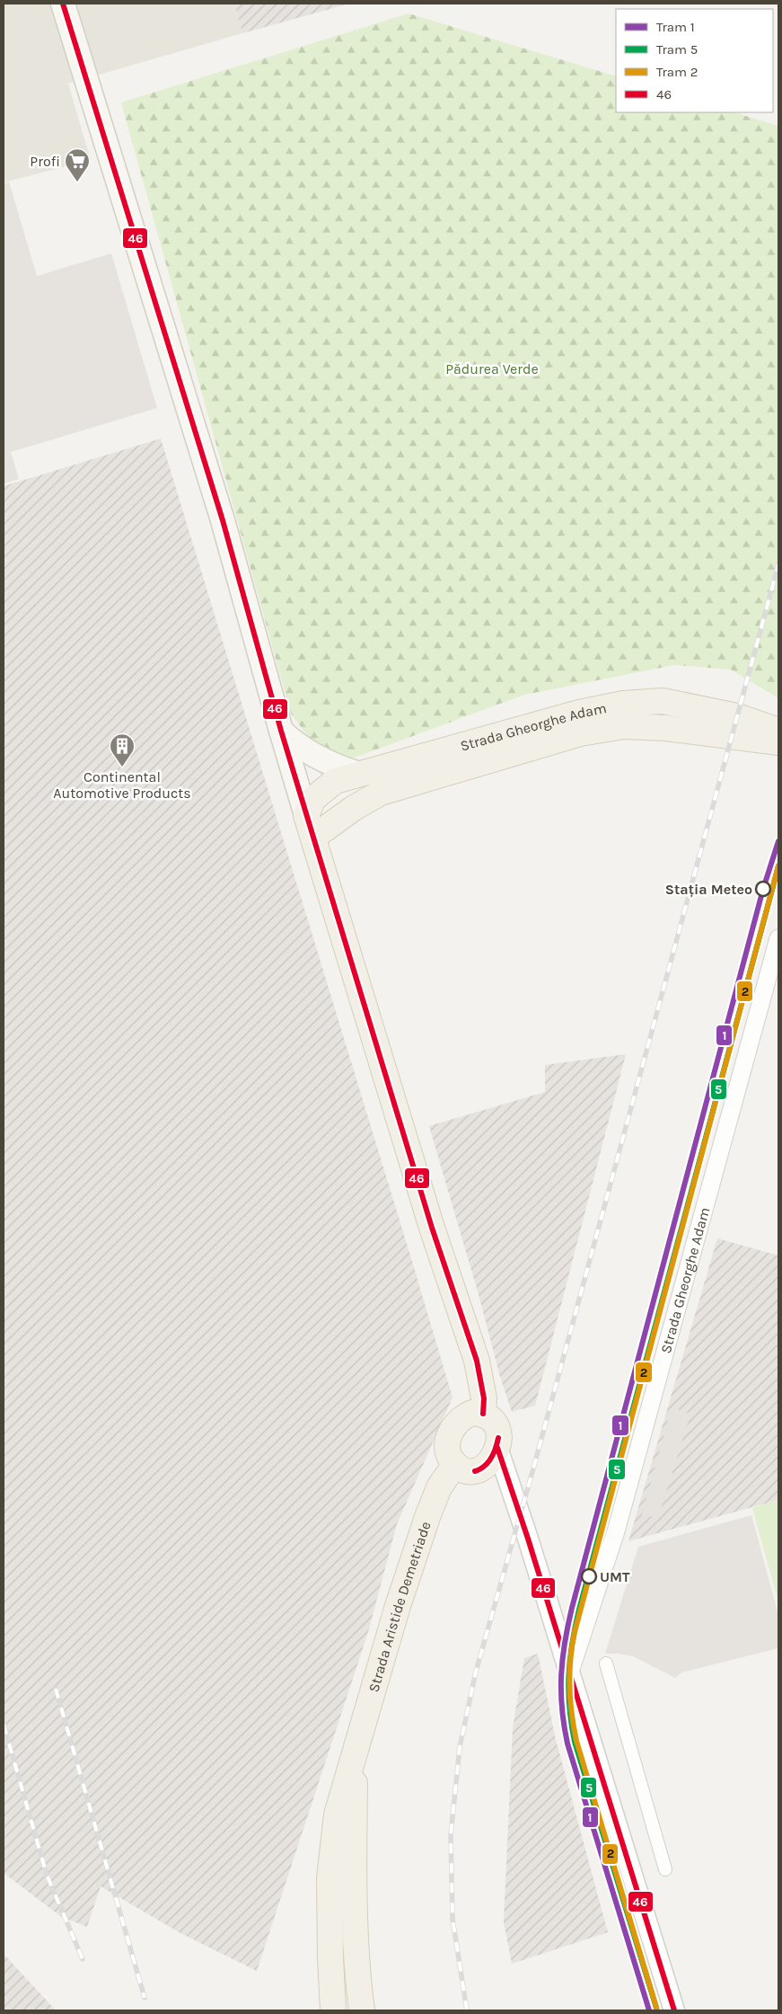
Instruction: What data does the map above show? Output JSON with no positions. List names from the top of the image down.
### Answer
{
  "streets": {
    "main road": ["Strada Gheorghe Adam", "Strada Aristide Demetriade"]
  },
  "parks": ["Pădurea Verde"],
  "places": {
    "supermarket": ["Profi"],
    "building": ["Continental Automotive Products"],
    "other": ["Stația Meteo", "UMT"]
  },
  "lines": [
    "transit line 46",
    "tram line 1",
    "tram line 2",
    "tram line 5"
  ],
  "legend": [
    "Tram 1",
    "Tram 5",
    "Tram 2",
    "46"
  ]
}
